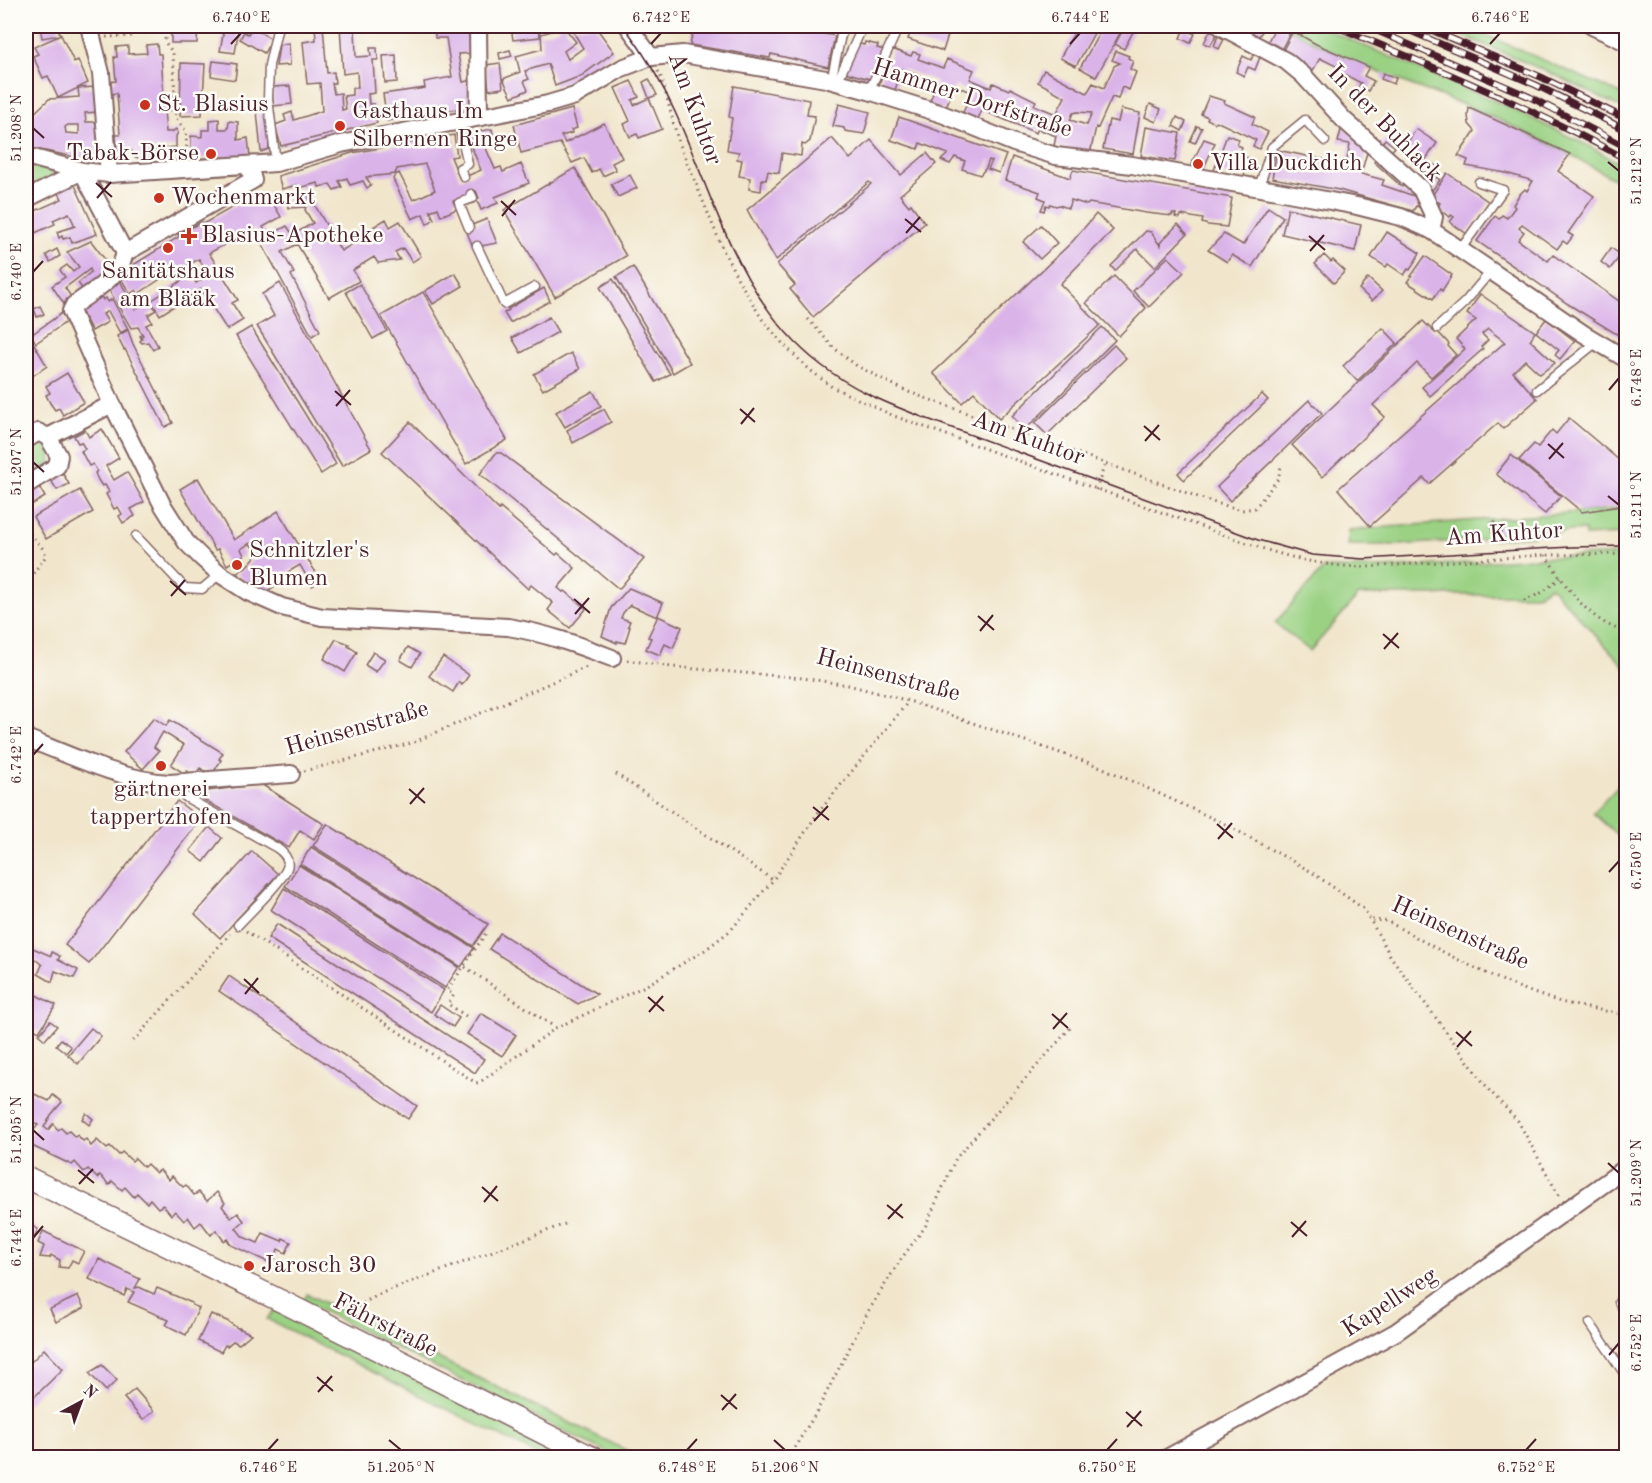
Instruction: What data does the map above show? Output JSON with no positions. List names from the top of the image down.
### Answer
{
  "streets": {
    "street": [
      "Hammer Dorfstraße",
      "Am Kuhtor",
      "In der Buhlack",
      "Heinsenstraße",
      "Kapellweg",
      "Fährstraße"
    ]
  },
  "crossings": [
    ["Hammer Dorfstraße", "Am Kuhtor"],
    ["Hammer Dorfstraße", "In der Buhlack"]
  ],
  "places": {
    "other": [
      "St. Blasius",
      "Gasthaus Im Silbernen Ringe",
      "Tabak-Börse",
      "Villa Duckdich",
      "Wochenmarkt",
      "Sanitätshaus am Blääk",
      "Schnitzler's Blumen",
      "gärtnerei tappertzhofen",
      "Jarosch 30"
    ],
    "health": ["Blasius-Apotheke"]
  },
  "north": "top right",
  "coordinates": [
    "6.740°E",
    "6.742°E",
    "6.744°E",
    "6.746°E",
    "51.208°N",
    "51.212°N",
    "6.748°E",
    "51.207°N",
    "51.211°N",
    "6.750°E",
    "51.205°N",
    "51.209°N",
    "6.752°E",
    "51.206°N"
  ]
}
